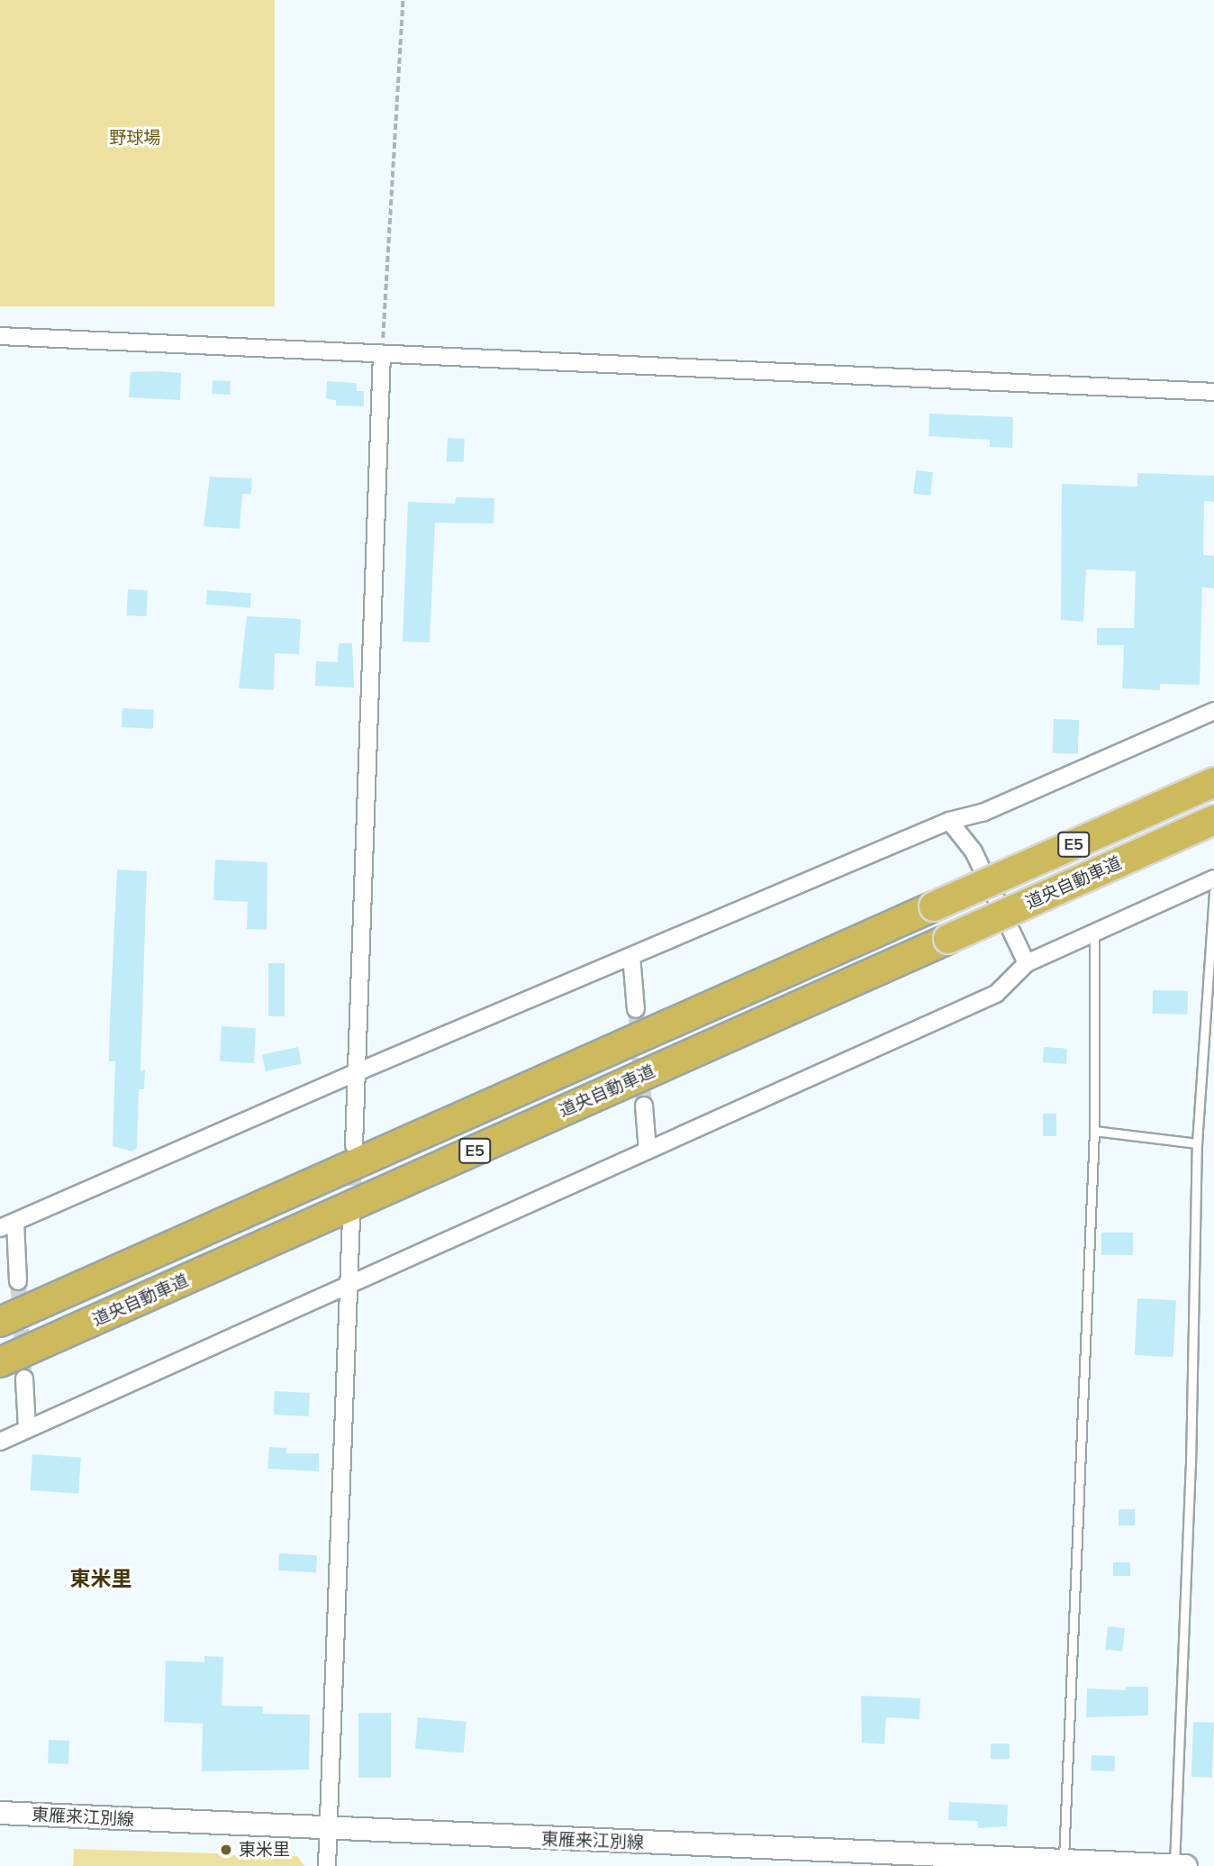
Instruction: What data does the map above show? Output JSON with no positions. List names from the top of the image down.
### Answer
{
  "streets": {
    "highway": ["E5", "道央自動車道"],
    "main road": ["東雁来江別線"]
  },
  "districts": ["東米里"],
  "parks": ["野球場"],
  "places": ["東米里"]
}
